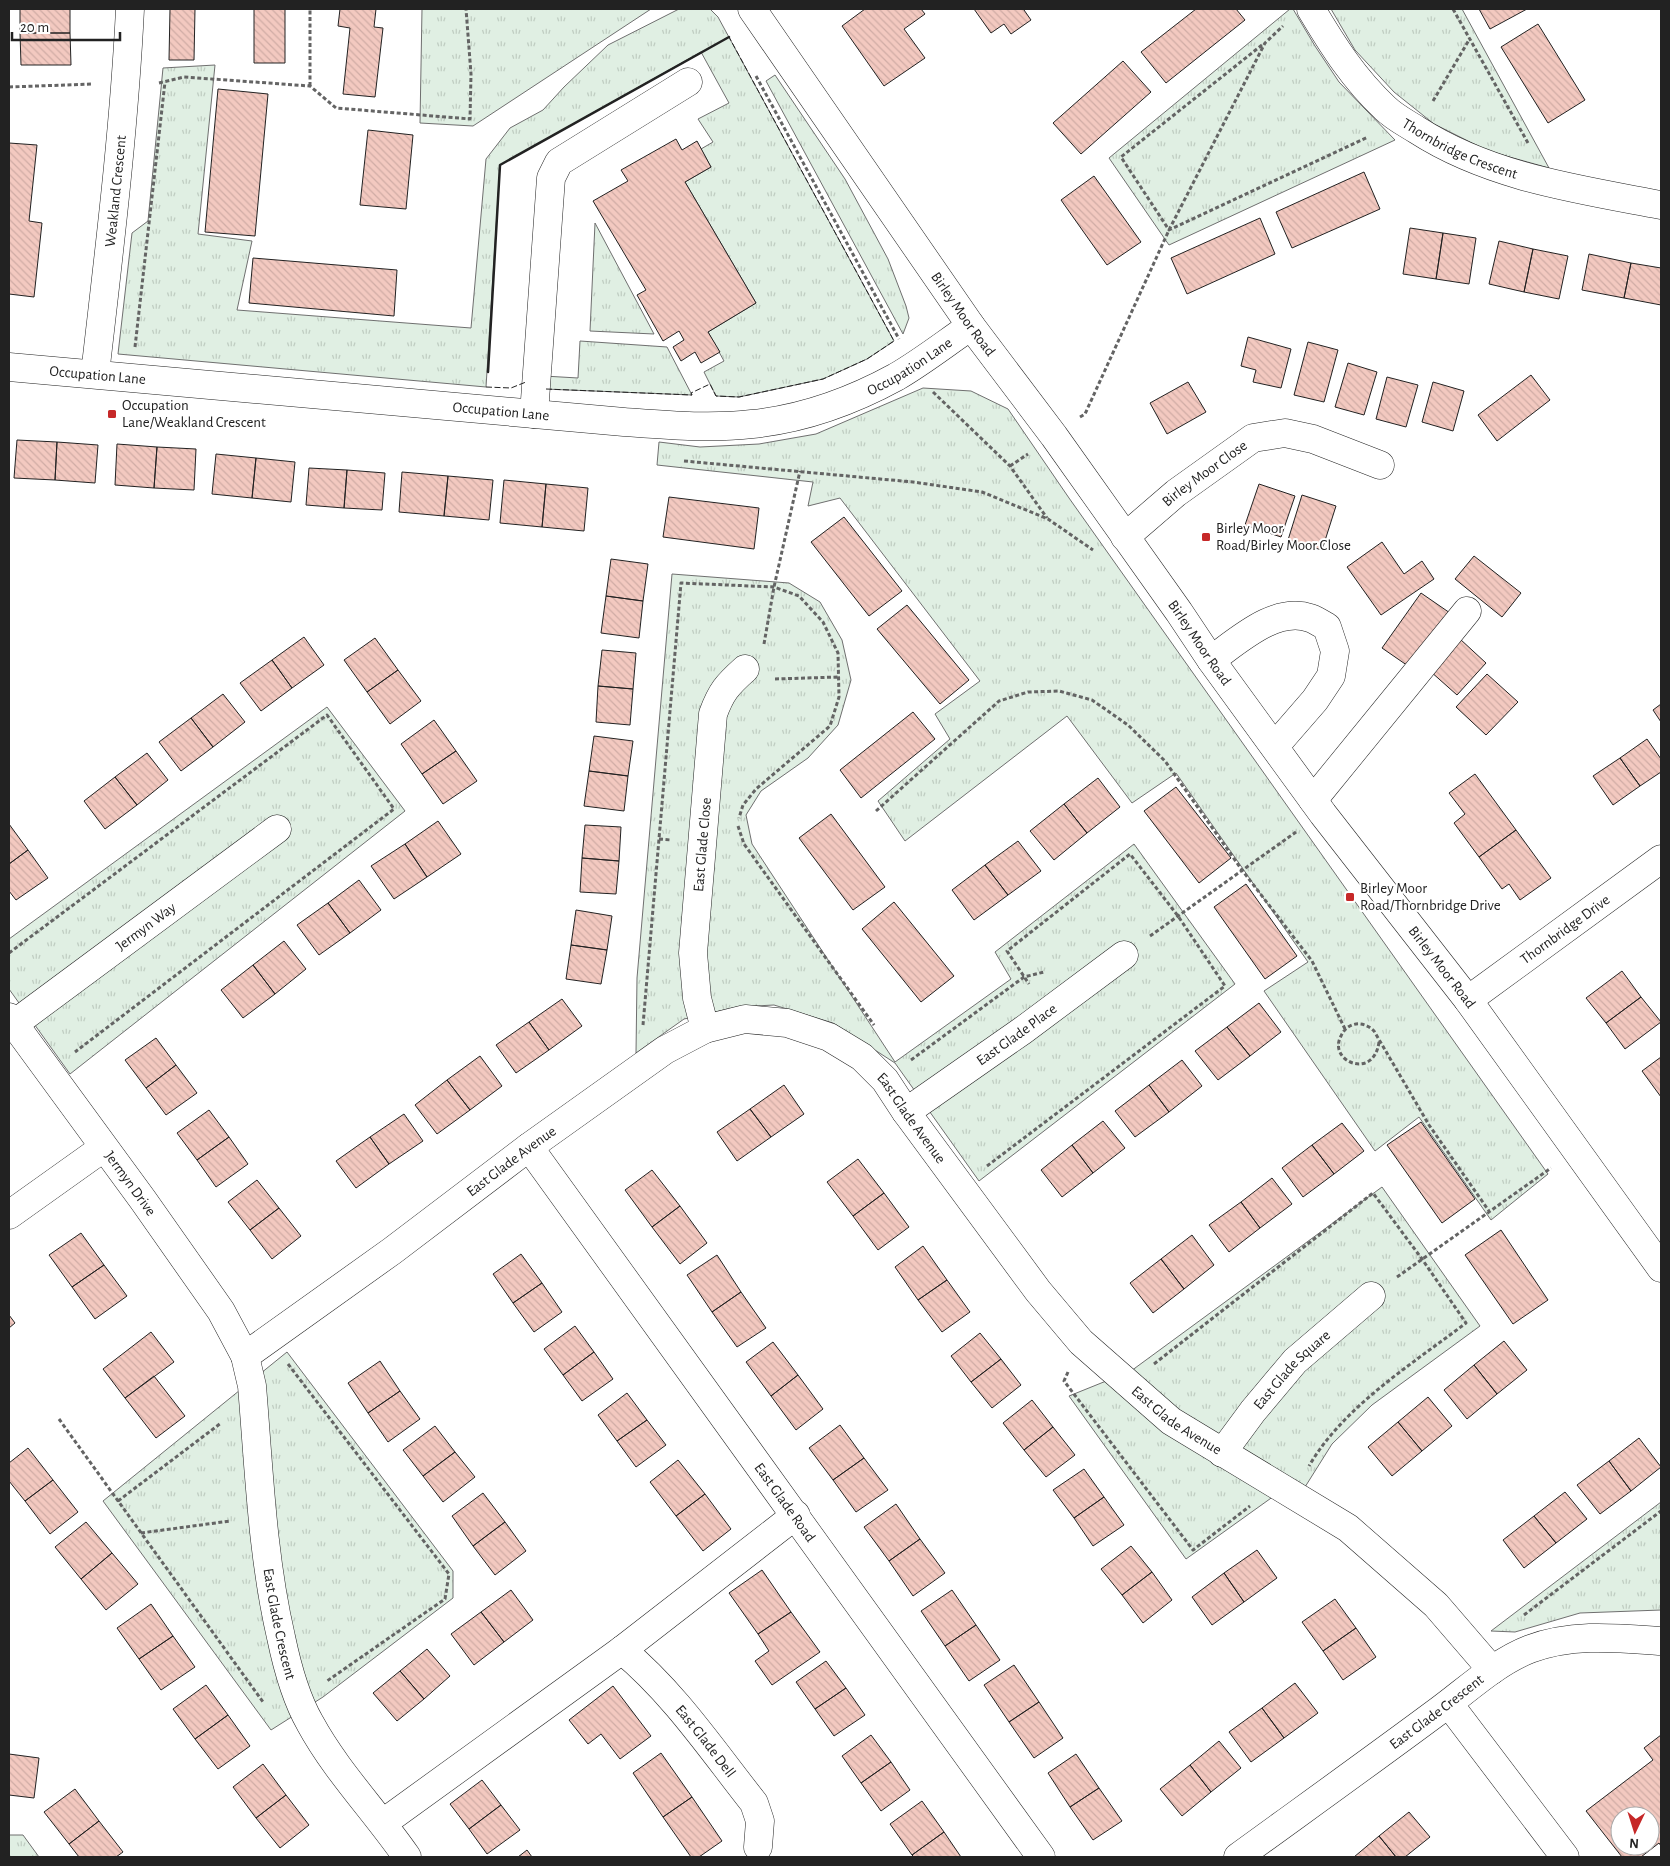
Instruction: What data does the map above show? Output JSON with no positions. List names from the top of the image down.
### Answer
{
  "streets": {
    "street": [
      "Thornbridge Crescent",
      "Weakland Crescent",
      "Birley Moor Road",
      "Occupation Lane",
      "Birley Moor Close",
      "East Glade Close",
      "Jermyn Way",
      "Thornbridge Drive",
      "East Glade Place",
      "East Glade Avenue",
      "Jermyn Drive",
      "East Glade Square",
      "East Glade Road",
      "East Glade Crescent",
      "East Glade Dell"
    ]
  },
  "crossings": [
    ["Weakland Crescent", "Occupation Lane"],
    ["Birley Moor Road", "Occupation Lane"],
    ["Birley Moor Road", "Birley Moor Close"],
    ["Birley Moor Road", "Thornbridge Drive"],
    ["East Glade Close", "East Glade Avenue"],
    ["Jermyn Way", "Jermyn Drive"],
    ["East Glade Place", "East Glade Avenue"],
    ["East Glade Avenue", "Jermyn Drive"],
    ["East Glade Avenue", "East Glade Square"],
    ["East Glade Avenue", "East Glade Road"],
    ["East Glade Avenue", "East Glade Crescent"],
    ["Jermyn Drive", "East Glade Crescent"]
  ],
  "places": {
    "transit": ["Occupation Lane/Weakland Crescent", "Birley Moor Road/Birley Moor Close", "Birley Moor Road/Thornbridge Drive"]
  },
  "scale_bar": "20 m",
  "north": "bottom"
}
